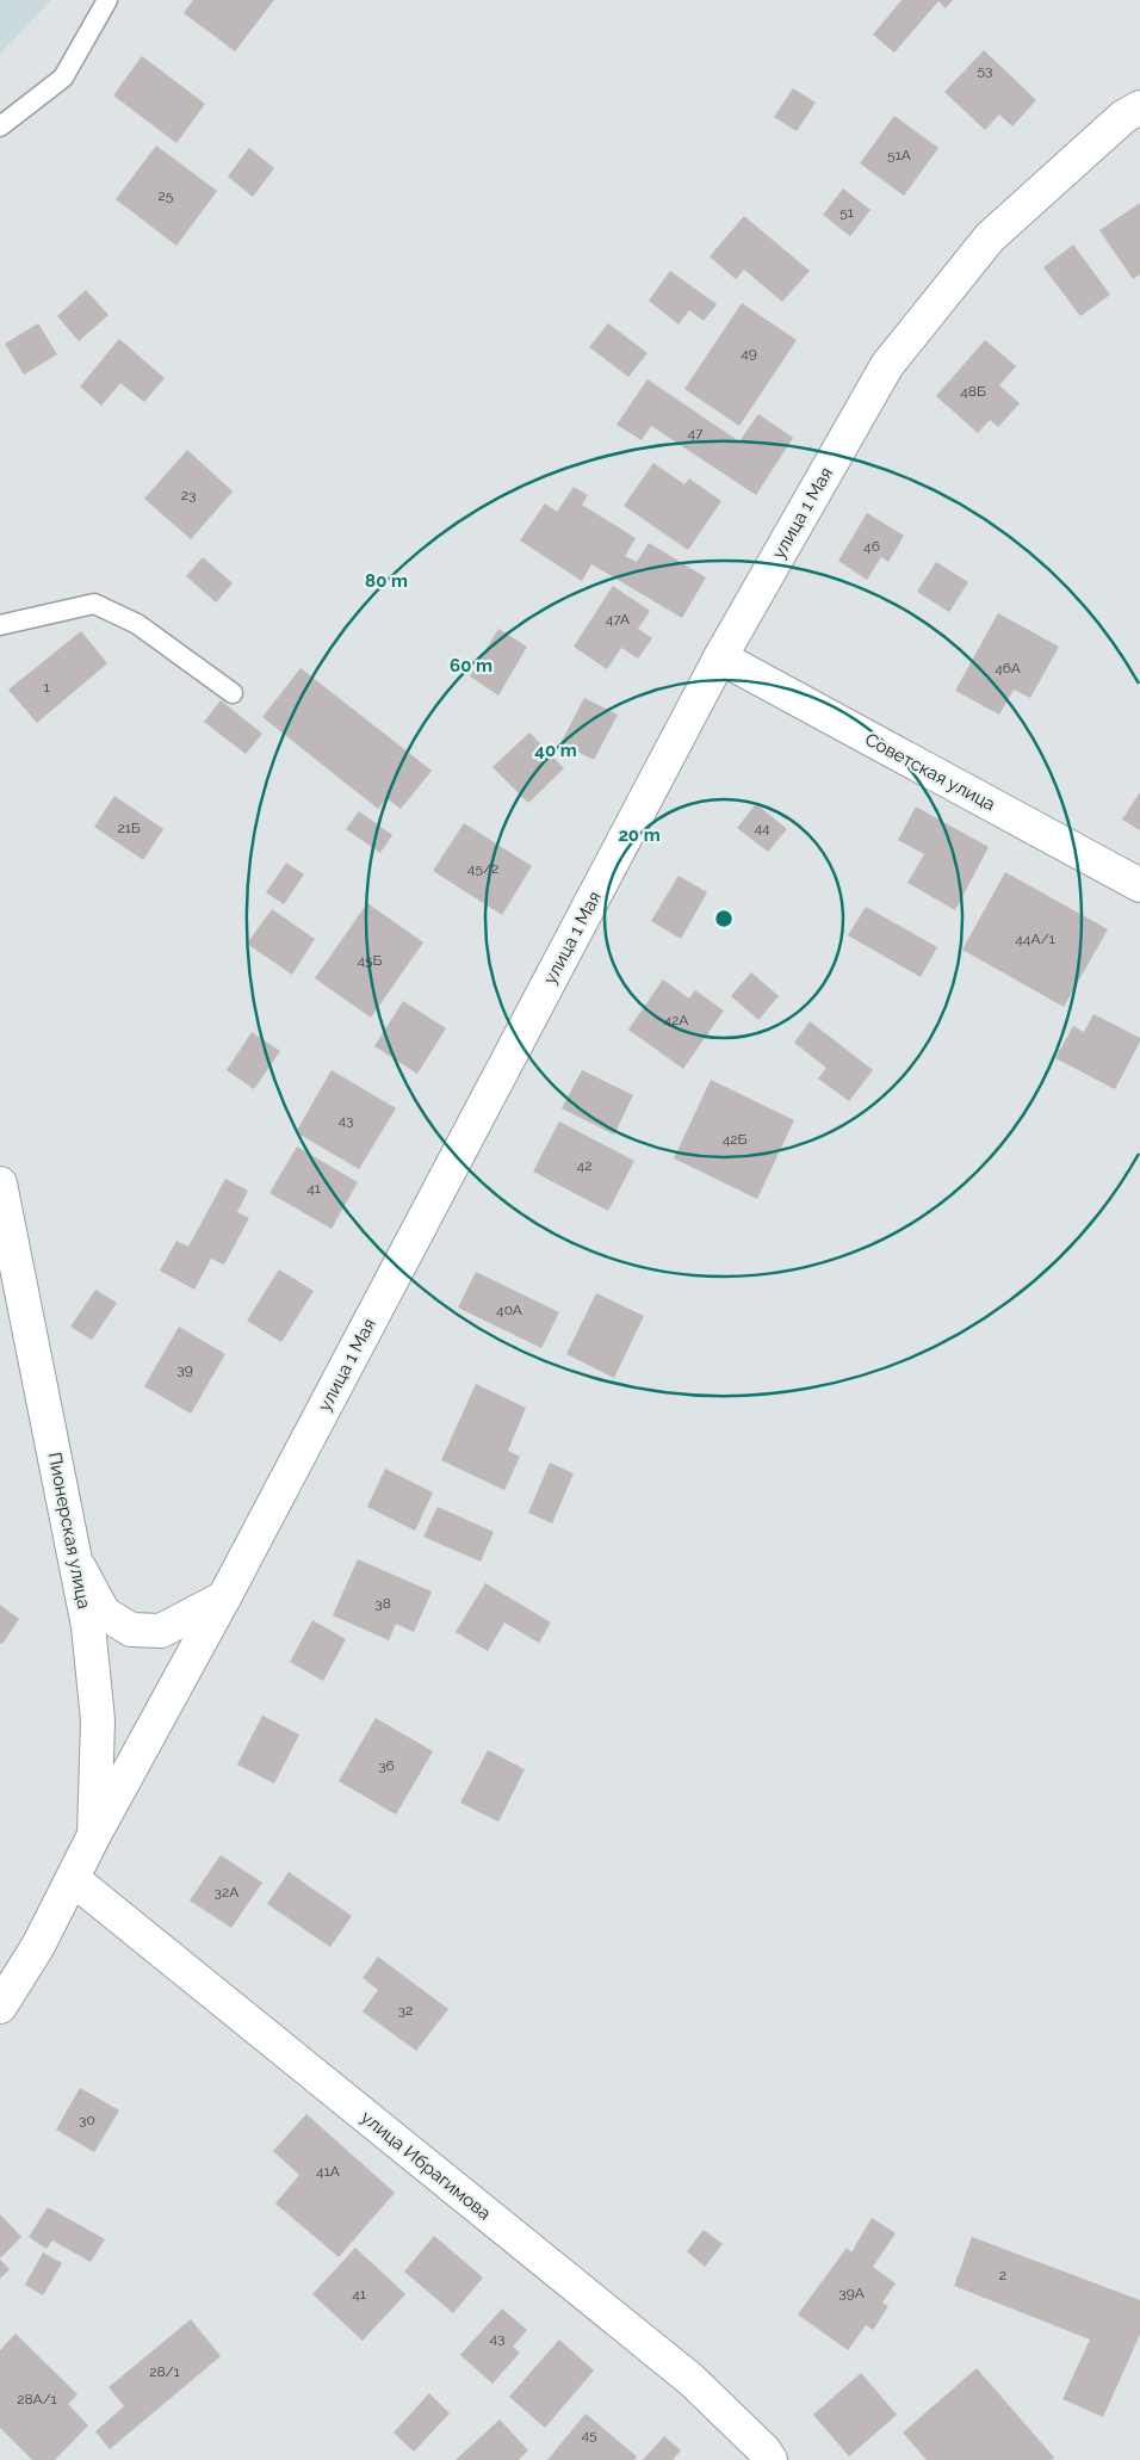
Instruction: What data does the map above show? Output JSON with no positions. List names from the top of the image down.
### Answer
{
  "streets": {
    "street": [
      "улица 1 Мая",
      "Советская улица",
      "Пионерская улица",
      "улица Ибрагимова"
    ]
  },
  "crossings": [
    ["улица 1 Мая", "Советская улица"],
    ["улица 1 Мая", "Пионерская улица"],
    ["Пионерская улица", "улица Ибрагимова"]
  ],
  "house_numbers": [
    "53",
    "51А",
    "25",
    "51",
    "49",
    "48Б",
    "47",
    "23",
    "46",
    "47А",
    "46А",
    "1",
    "21Б",
    "44",
    "45/2",
    "44А/1",
    "45Б",
    "42А",
    "43",
    "42Б",
    "42",
    "41",
    "40А",
    "39",
    "38",
    "36",
    "32А",
    "32",
    "30",
    "41А",
    "2",
    "39А",
    "41",
    "43",
    "28/1",
    "28А/1",
    "45"
  ],
  "rings": [
    "80 m",
    "60 m",
    "40 m",
    "20 m"
  ]
}
